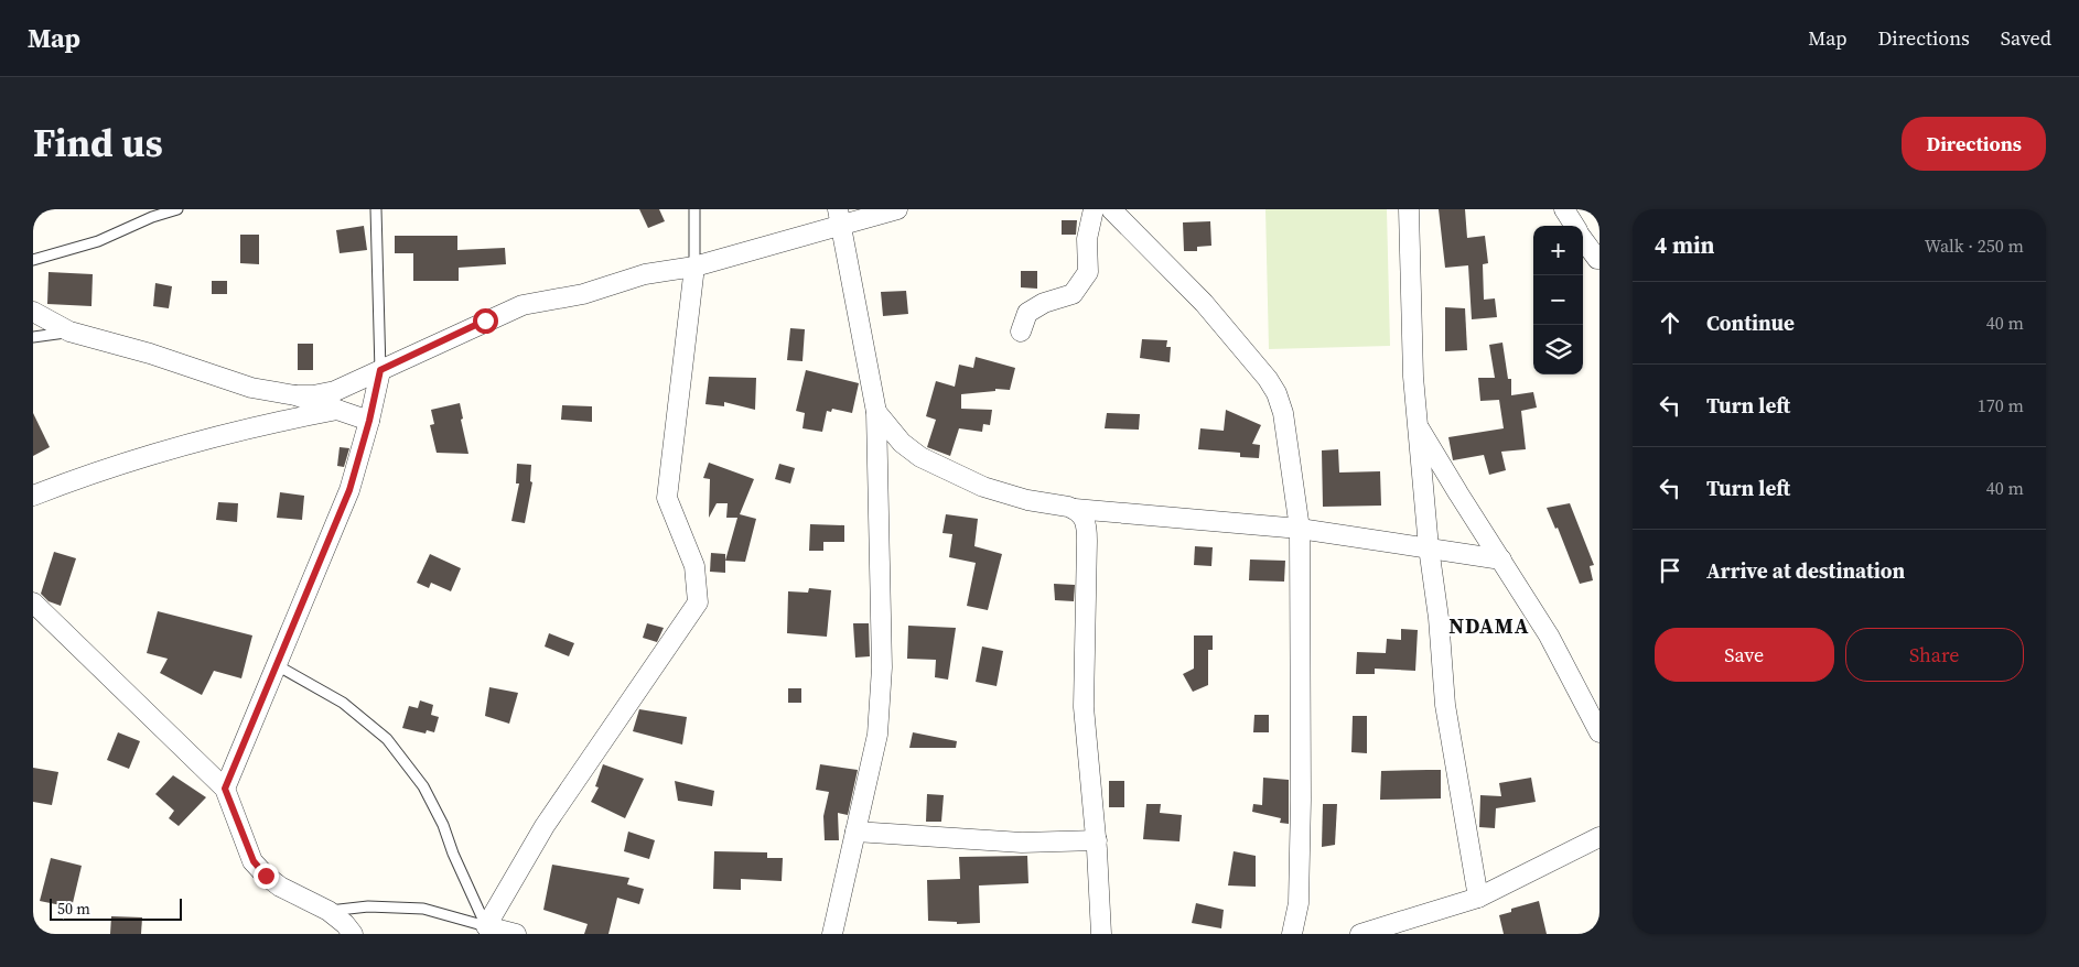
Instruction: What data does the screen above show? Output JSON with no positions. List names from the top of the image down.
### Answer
{
  "districts": ["NDAMA"],
  "scale_bar": "50 m",
  "page": {
    "header": "Map",
    "nav": ["Map", "Directions", "Saved"],
    "title": "Find us",
    "buttons": [
      "Directions",
      ["Save", "Share"]
    ],
    "heading": ["4 min", "Walk · 250 m"],
    "map_buttons": ["+", "−"],
    "list": [
      ["Continue", "40 m"],
      ["Turn left", "170 m"],
      ["Turn left", "40 m"],
      "Arrive at destination"
    ],
    "scale": "50 m"
  }
}
